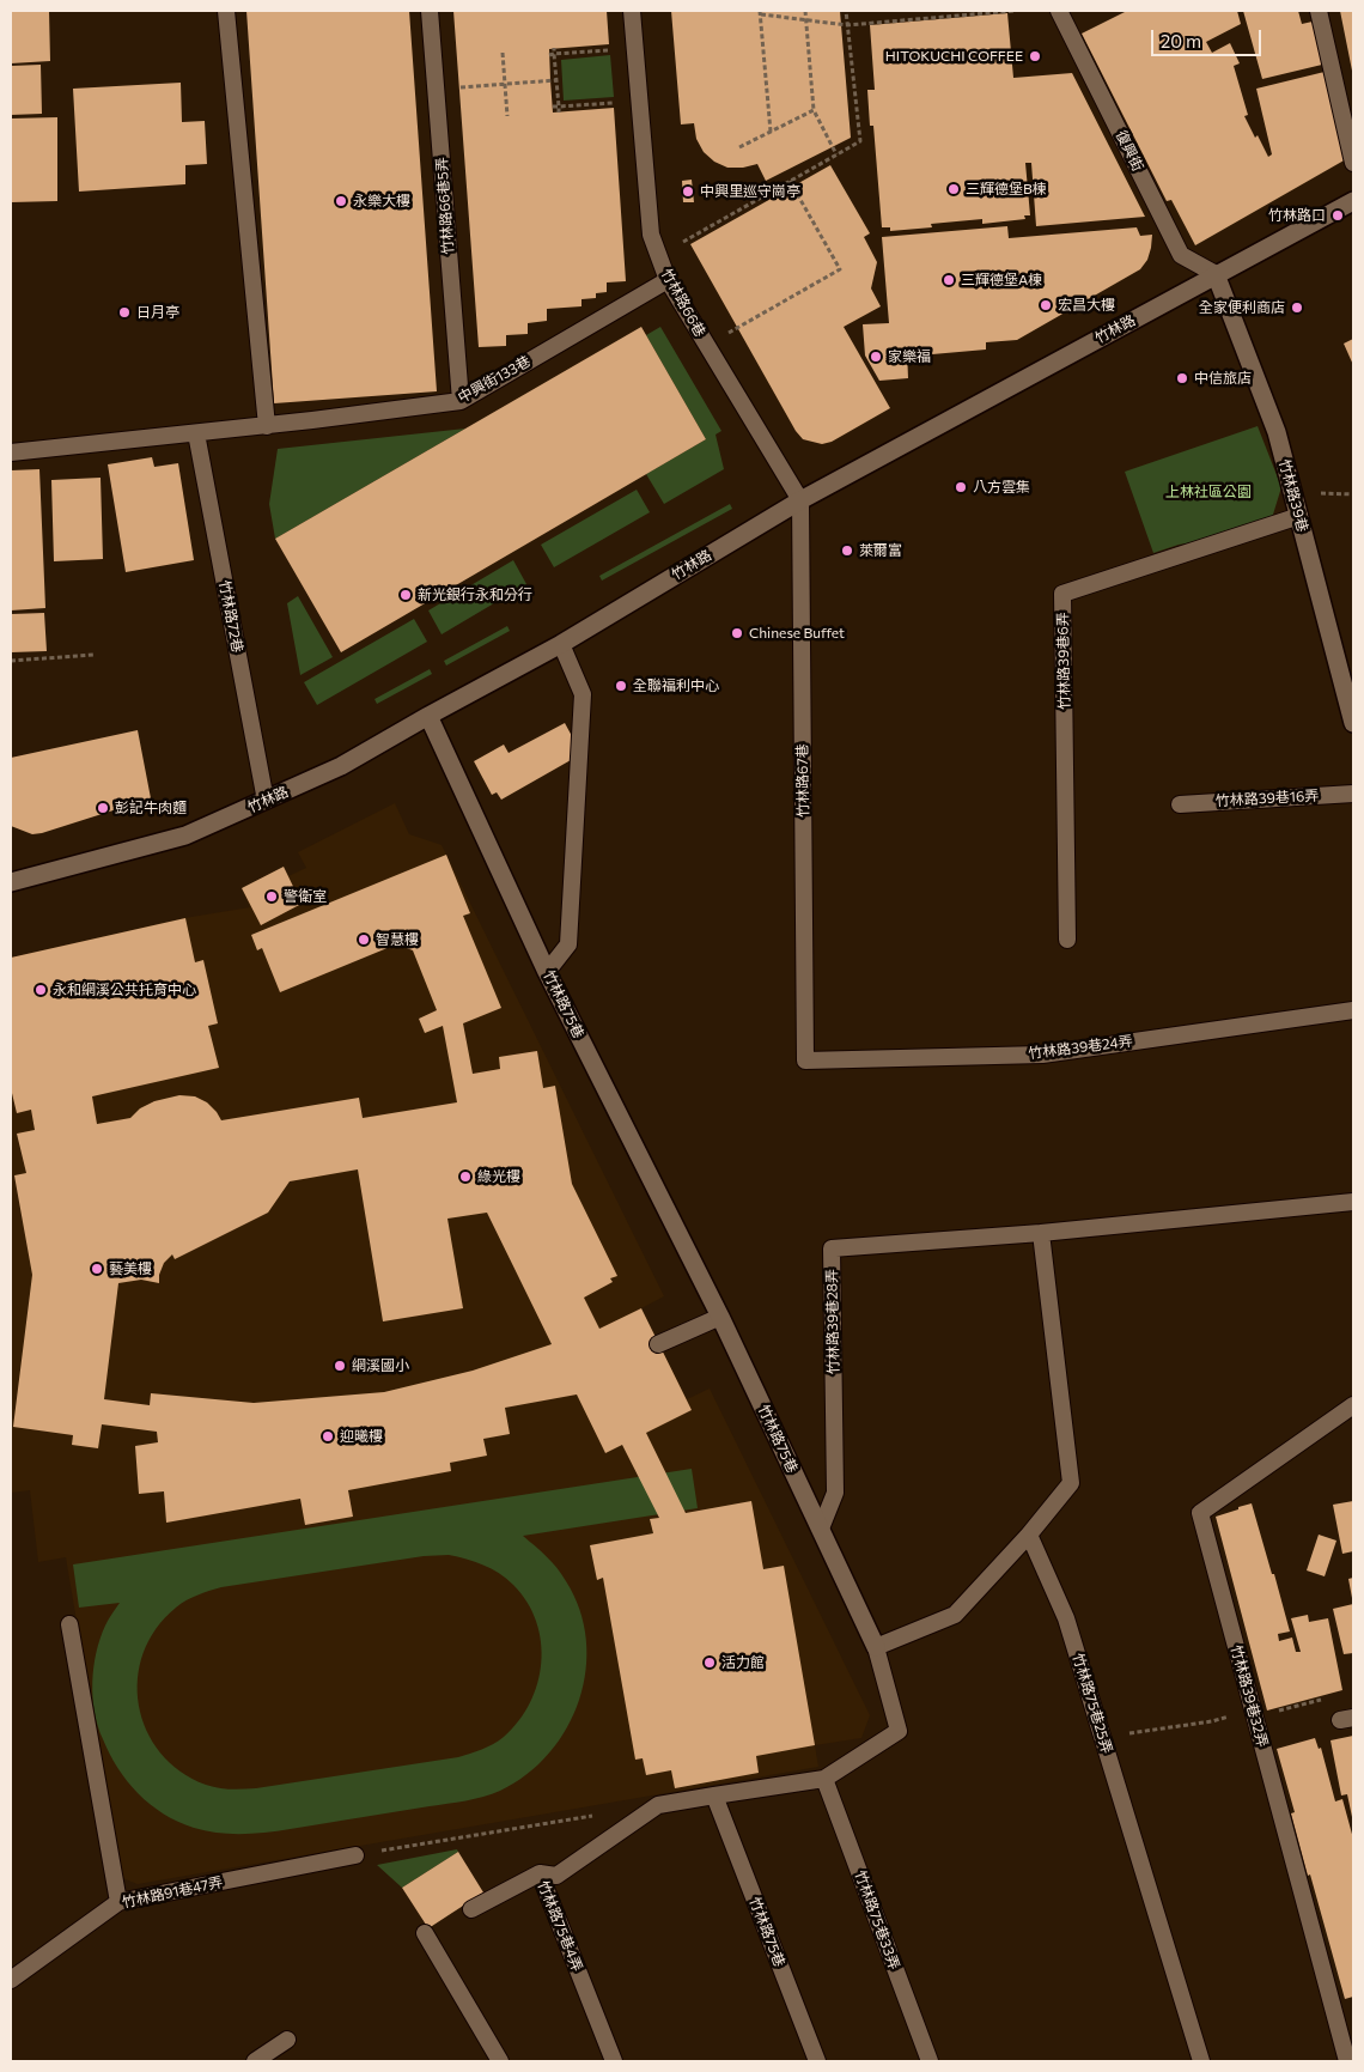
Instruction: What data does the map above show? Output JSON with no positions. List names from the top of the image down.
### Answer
{
  "streets": {
    "street": ["竹林路", "竹林路39巷", "竹林路75巷"],
    "lane": [
      "復興街",
      "竹林路66巷5弄",
      "竹林路66巷",
      "中興街133巷",
      "竹林路72巷",
      "竹林路39巷6弄",
      "竹林路67巷",
      "竹林路39巷16弄",
      "竹林路39巷24弄",
      "竹林路39巷28弄",
      "竹林路39巷32弄",
      "竹林路75巷25弄",
      "竹林路91巷47弄",
      "竹林路75巷33弄",
      "竹林路75巷4弄"
    ]
  },
  "crossings": [
    ["復興街", "竹林路"],
    ["復興街", "竹林路39巷"],
    ["竹林路66巷5弄", "中興街133巷"],
    ["竹林路66巷", "竹林路"],
    ["竹林路66巷", "中興街133巷"],
    ["竹林路66巷", "竹林路67巷"],
    ["竹林路", "竹林路39巷"],
    ["竹林路", "竹林路72巷"],
    ["竹林路", "竹林路67巷"],
    ["竹林路", "竹林路75巷"],
    ["中興街133巷", "竹林路72巷"],
    ["竹林路39巷", "竹林路39巷6弄"],
    ["竹林路67巷", "竹林路39巷24弄"],
    ["竹林路75巷", "竹林路39巷28弄"],
    ["竹林路75巷", "竹林路75巷33弄"],
    ["竹林路75巷", "竹林路75巷4弄"]
  ],
  "parks": ["上林社區公園"],
  "places": [
    "HITOKUCHI COFFEE",
    "三輝德堡B棟",
    "中興里巡守崗亭",
    "永樂大樓",
    "竹林路口",
    "三輝德堡A棟",
    "宏昌大樓",
    "全家便利商店",
    "日月亭",
    "家樂福",
    "中信旅店",
    "八方雲集",
    "萊爾富",
    "新光銀行永和分行",
    "Chinese Buffet",
    "全聯福利中心",
    "彭記牛肉麵",
    "警衛室",
    "智慧樓",
    "永和網溪公共托育中心",
    "綠光樓",
    "藝美樓",
    "網溪國小",
    "迎曦樓",
    "活力館"
  ],
  "scale_bar": "20 m"
}
